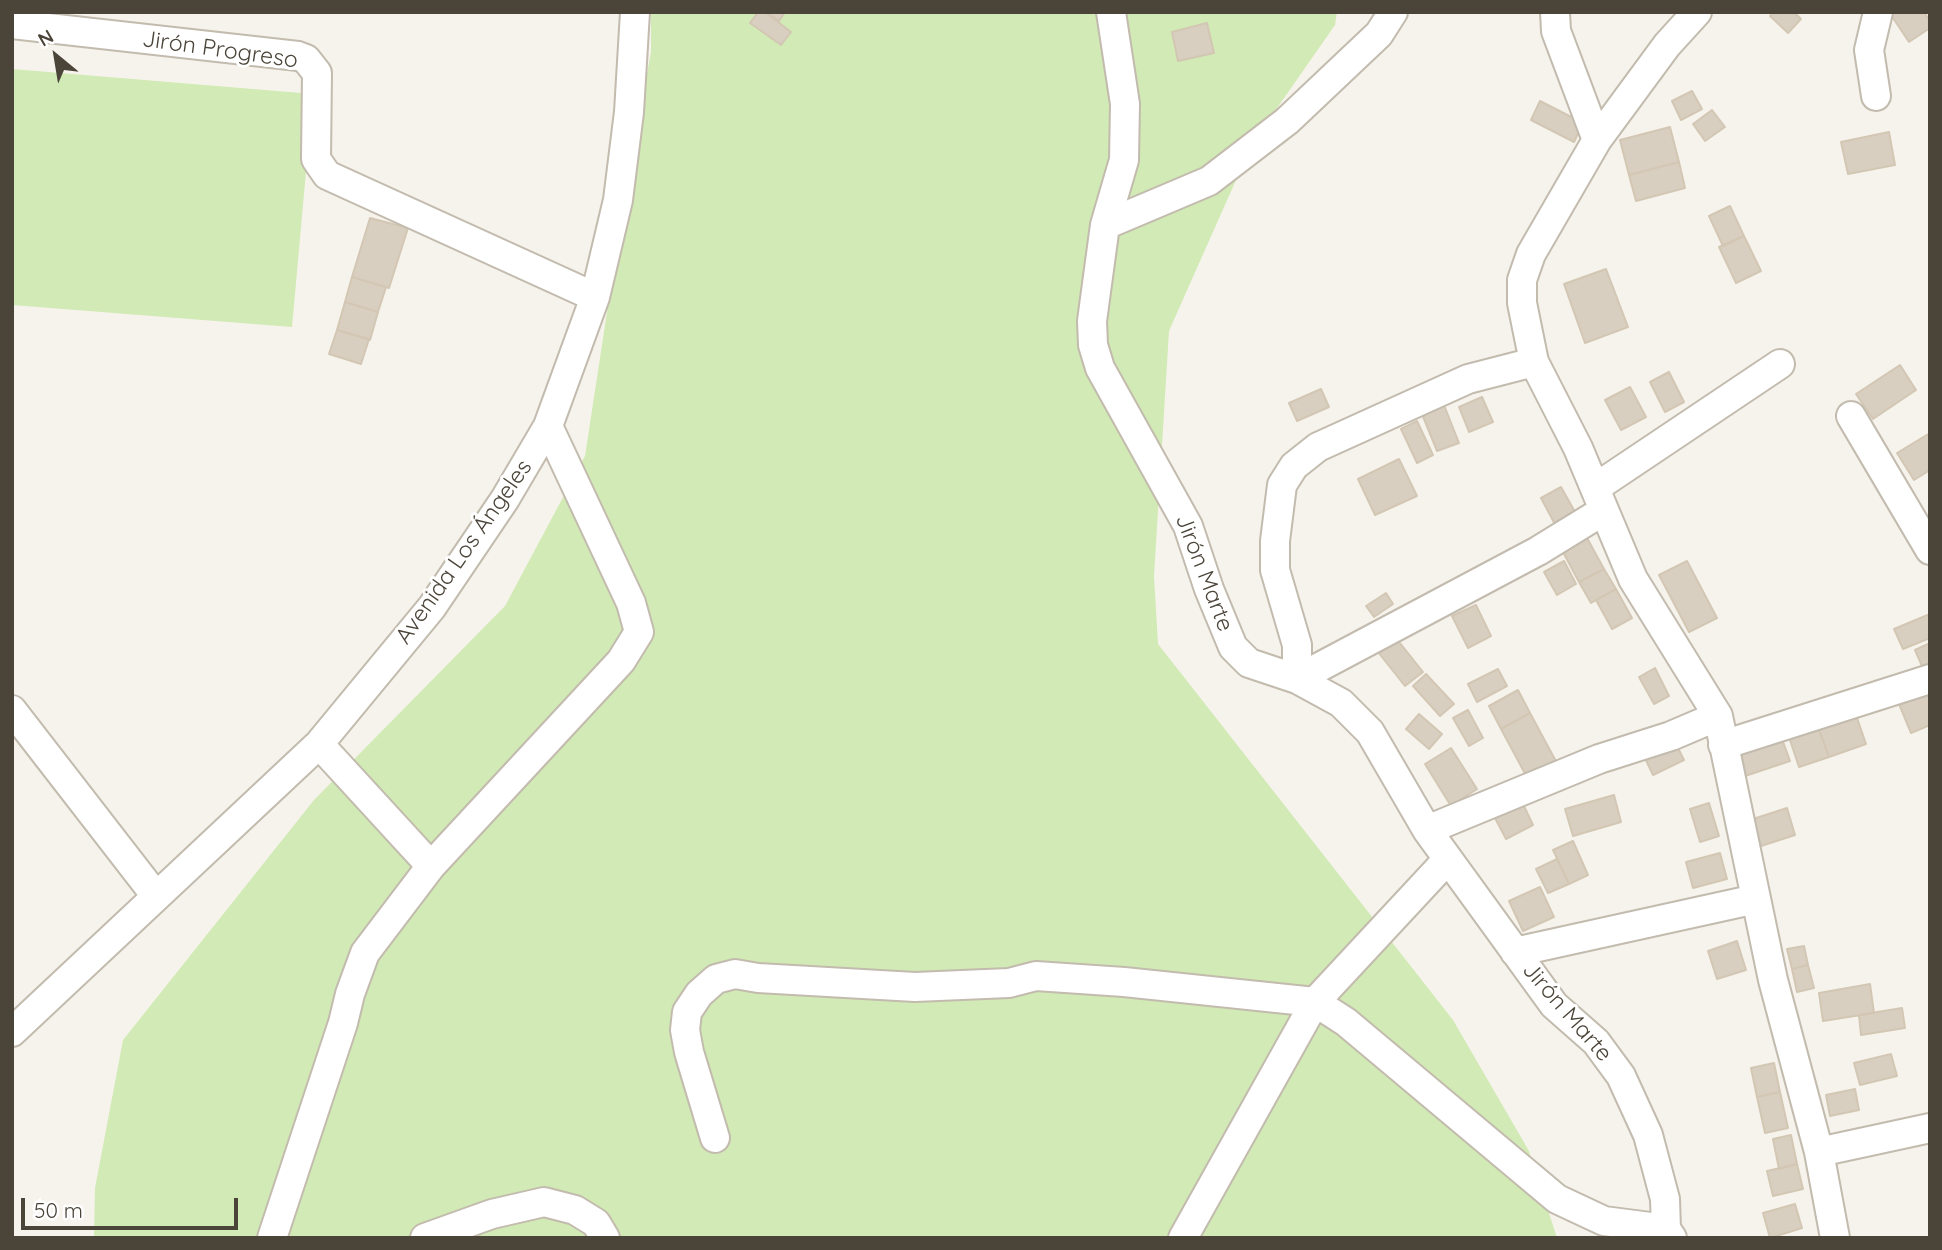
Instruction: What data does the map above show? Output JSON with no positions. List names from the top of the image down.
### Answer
{
  "streets": {
    "street": ["Jirón Progreso", "Avenida Los Ángeles", "Jirón Marte"]
  },
  "crossings": [
    ["Jirón Progreso", "Avenida Los Ángeles"]
  ],
  "scale_bar": "50 m",
  "north": "top left"
}
